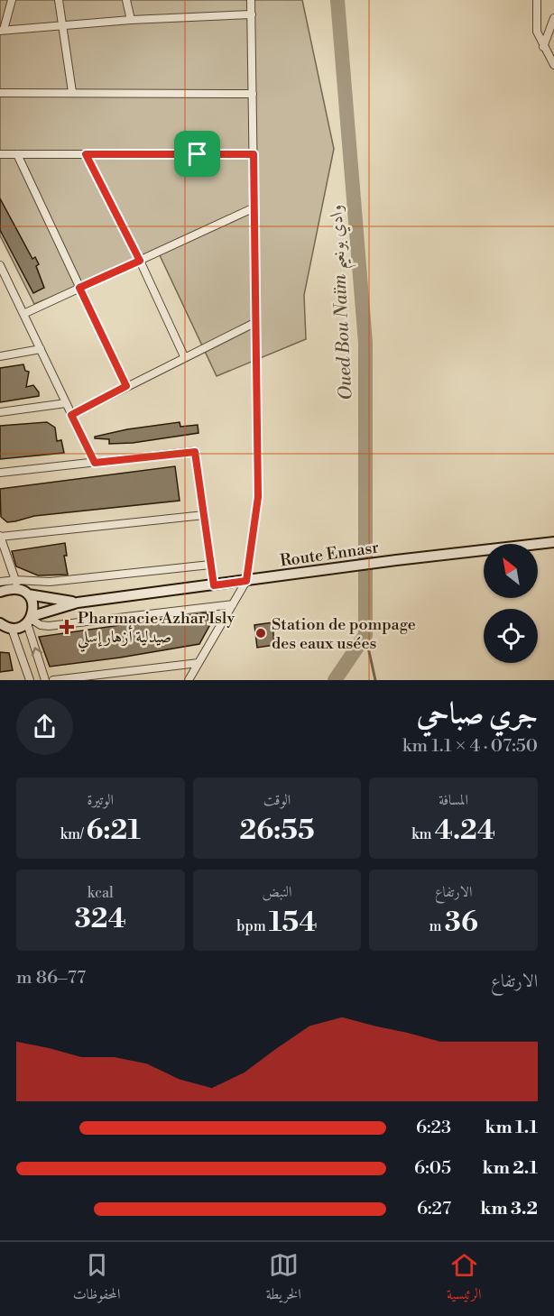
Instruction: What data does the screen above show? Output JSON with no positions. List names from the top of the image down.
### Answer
{
  "streets": {
    "main road": ["Route Ennasr"]
  },
  "water": ["Oued Bou Naïm وادي بونعيم"],
  "places": {
    "health": ["Pharmacie Azhar Isly صيدلية أزهار إسلي"],
    "other": ["Station de pompage des eaux usées"]
  },
  "north": "top left",
  "page": {
    "heading": ["جري صباحي", "07:50 · 4 × 1.1 km"],
    "stats": [
      ["المسافة", "4.24 km"],
      ["الوقت", "26:55"],
      ["الوتيرة", "6:21 /km"],
      ["الارتفاع", "36 m"],
      ["النبض", "154 bpm"],
      ["kcal", "324"]
    ],
    "chart": ["الارتفاع", "77–86 m"],
    "list": [
      {
        "name": "1.1 km",
        "note": "6:23"
      },
      {
        "name": "2.1 km",
        "note": "6:05"
      },
      {
        "name": "3.2 km",
        "note": "6:27"
      }
    ],
    "tabs": ["الرئيسية", "الخريطة", "المحفوظات"]
  }
}
